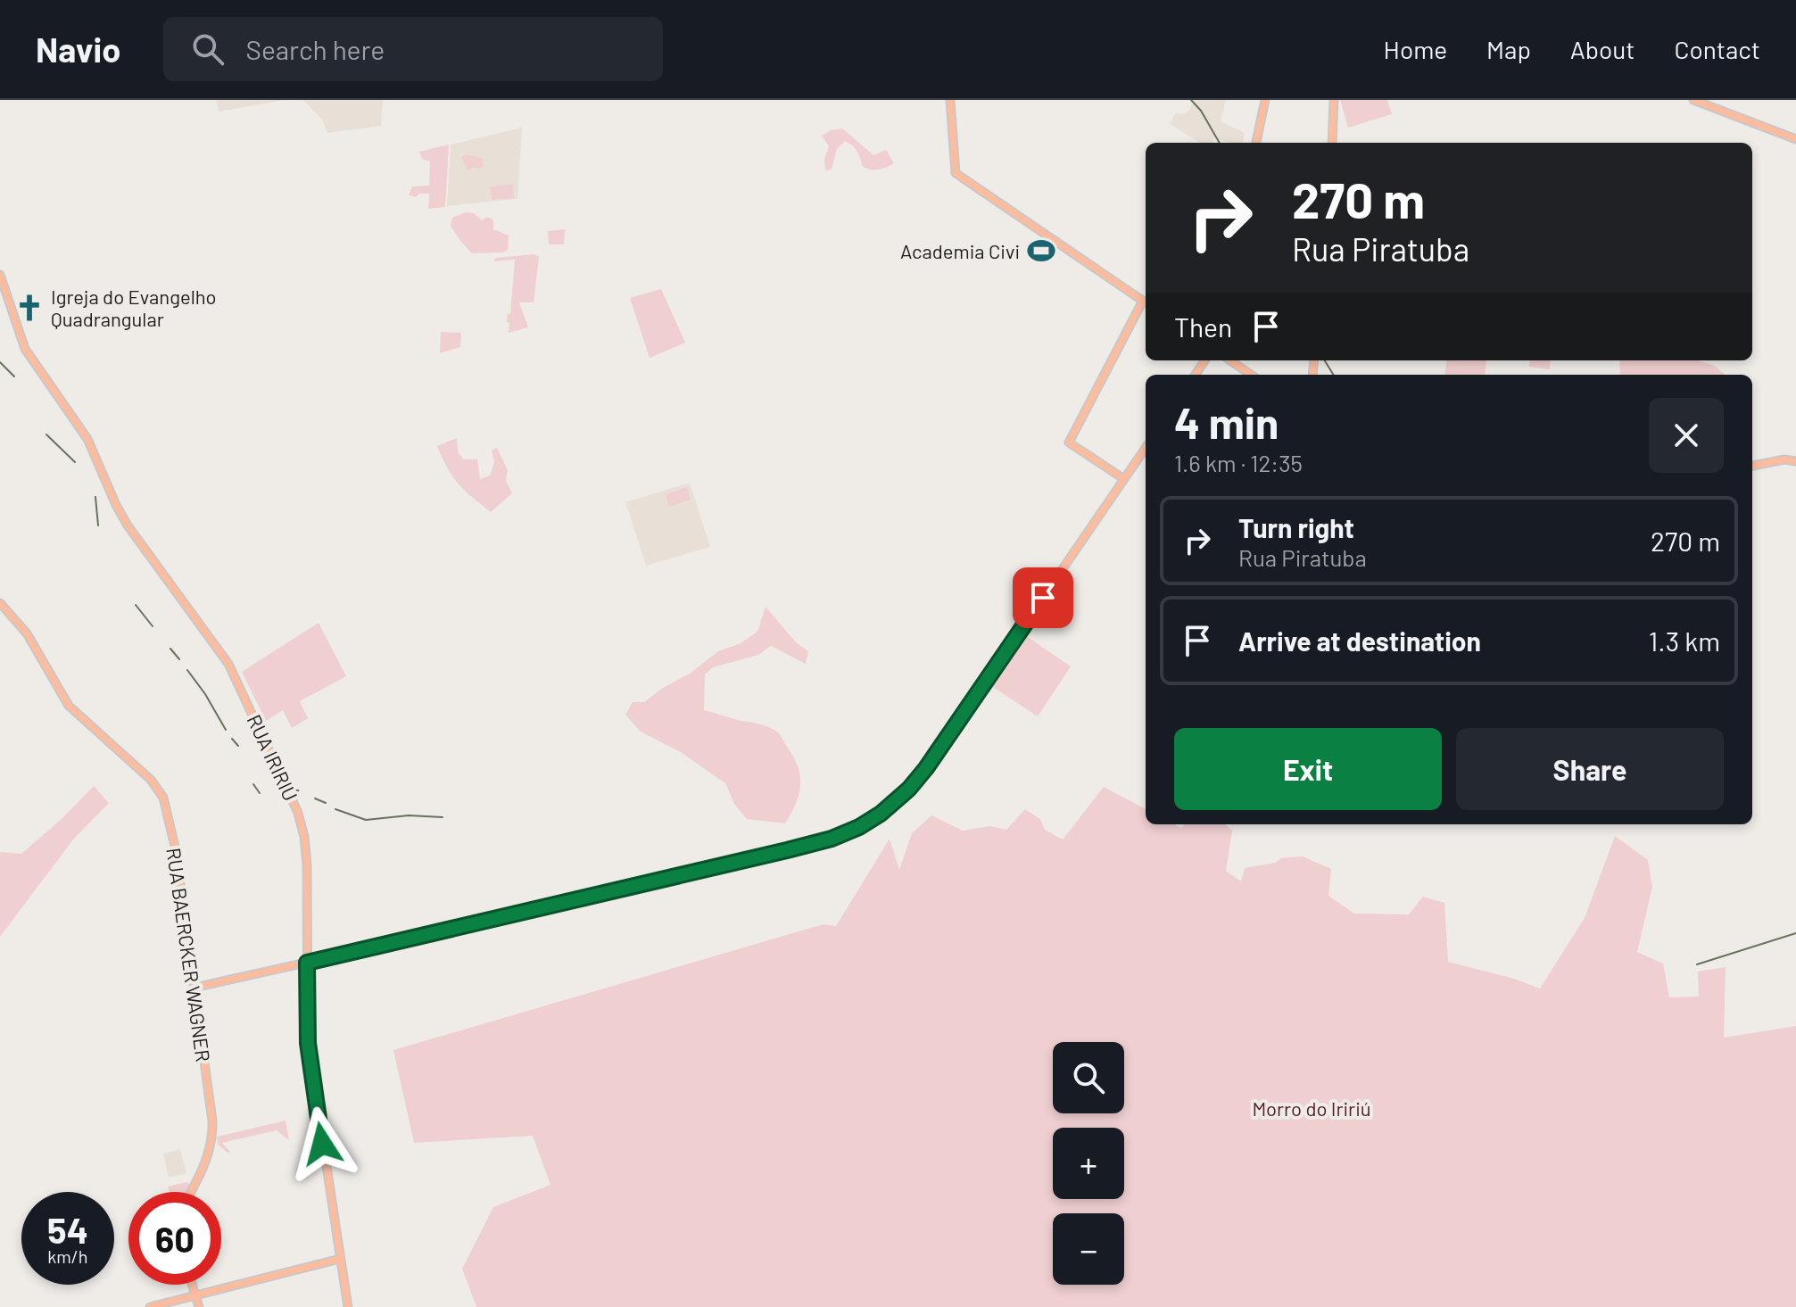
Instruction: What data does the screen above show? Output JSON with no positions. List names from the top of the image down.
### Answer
{
  "streets": {
    "main road": ["RUA IRIRIÚ", "RUA BAERCKER WAGNER"]
  },
  "parks": ["Morro do Iririú"],
  "places": {
    "sports": ["Academia Civi"],
    "church": ["Igreja do Evangelho Quadrangular"]
  },
  "page": {
    "header": "Navio",
    "search": "Search here",
    "nav": [
      "Home",
      "Map",
      "About",
      "Contact"
    ],
    "turn": ["270 m", "Rua Piratuba"],
    "then": "Then",
    "heading": ["4 min", "1.6 km · 12:35"],
    "list": [
      {
        "name": "Turn right",
        "note": "Rua Piratuba",
        "value": "270 m"
      },
      {
        "name": "Arrive at destination",
        "value": "1.3 km"
      }
    ],
    "buttons": ["Exit", "Share"],
    "map_buttons": ["+", "−"],
    "speed": "54 km/h",
    "limit": "60"
  }
}
